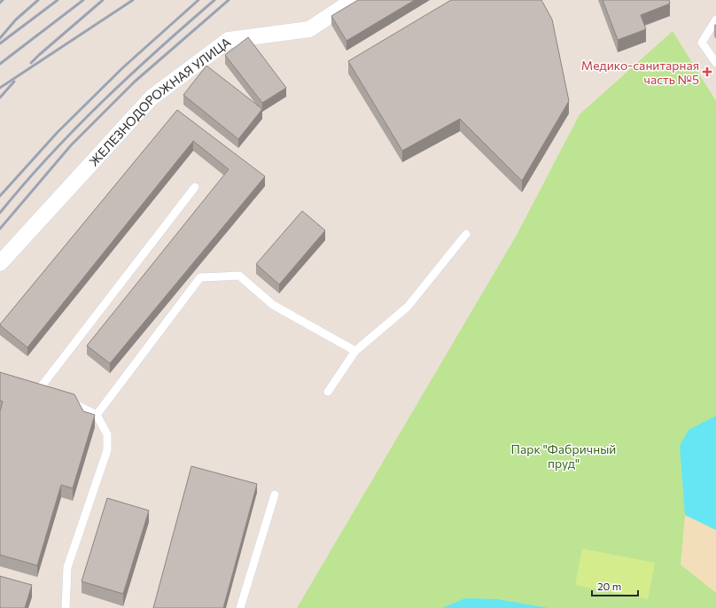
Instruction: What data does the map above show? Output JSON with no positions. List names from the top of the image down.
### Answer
{
  "streets": {
    "street": ["ЖЕЛЕЗНОДОРОЖНАЯ УЛИЦА"]
  },
  "parks": ["Парк \"Фабричный пруд\""],
  "places": {
    "health": ["Медико-санитарная часть №5"]
  },
  "scale_bar": "20 m"
}
